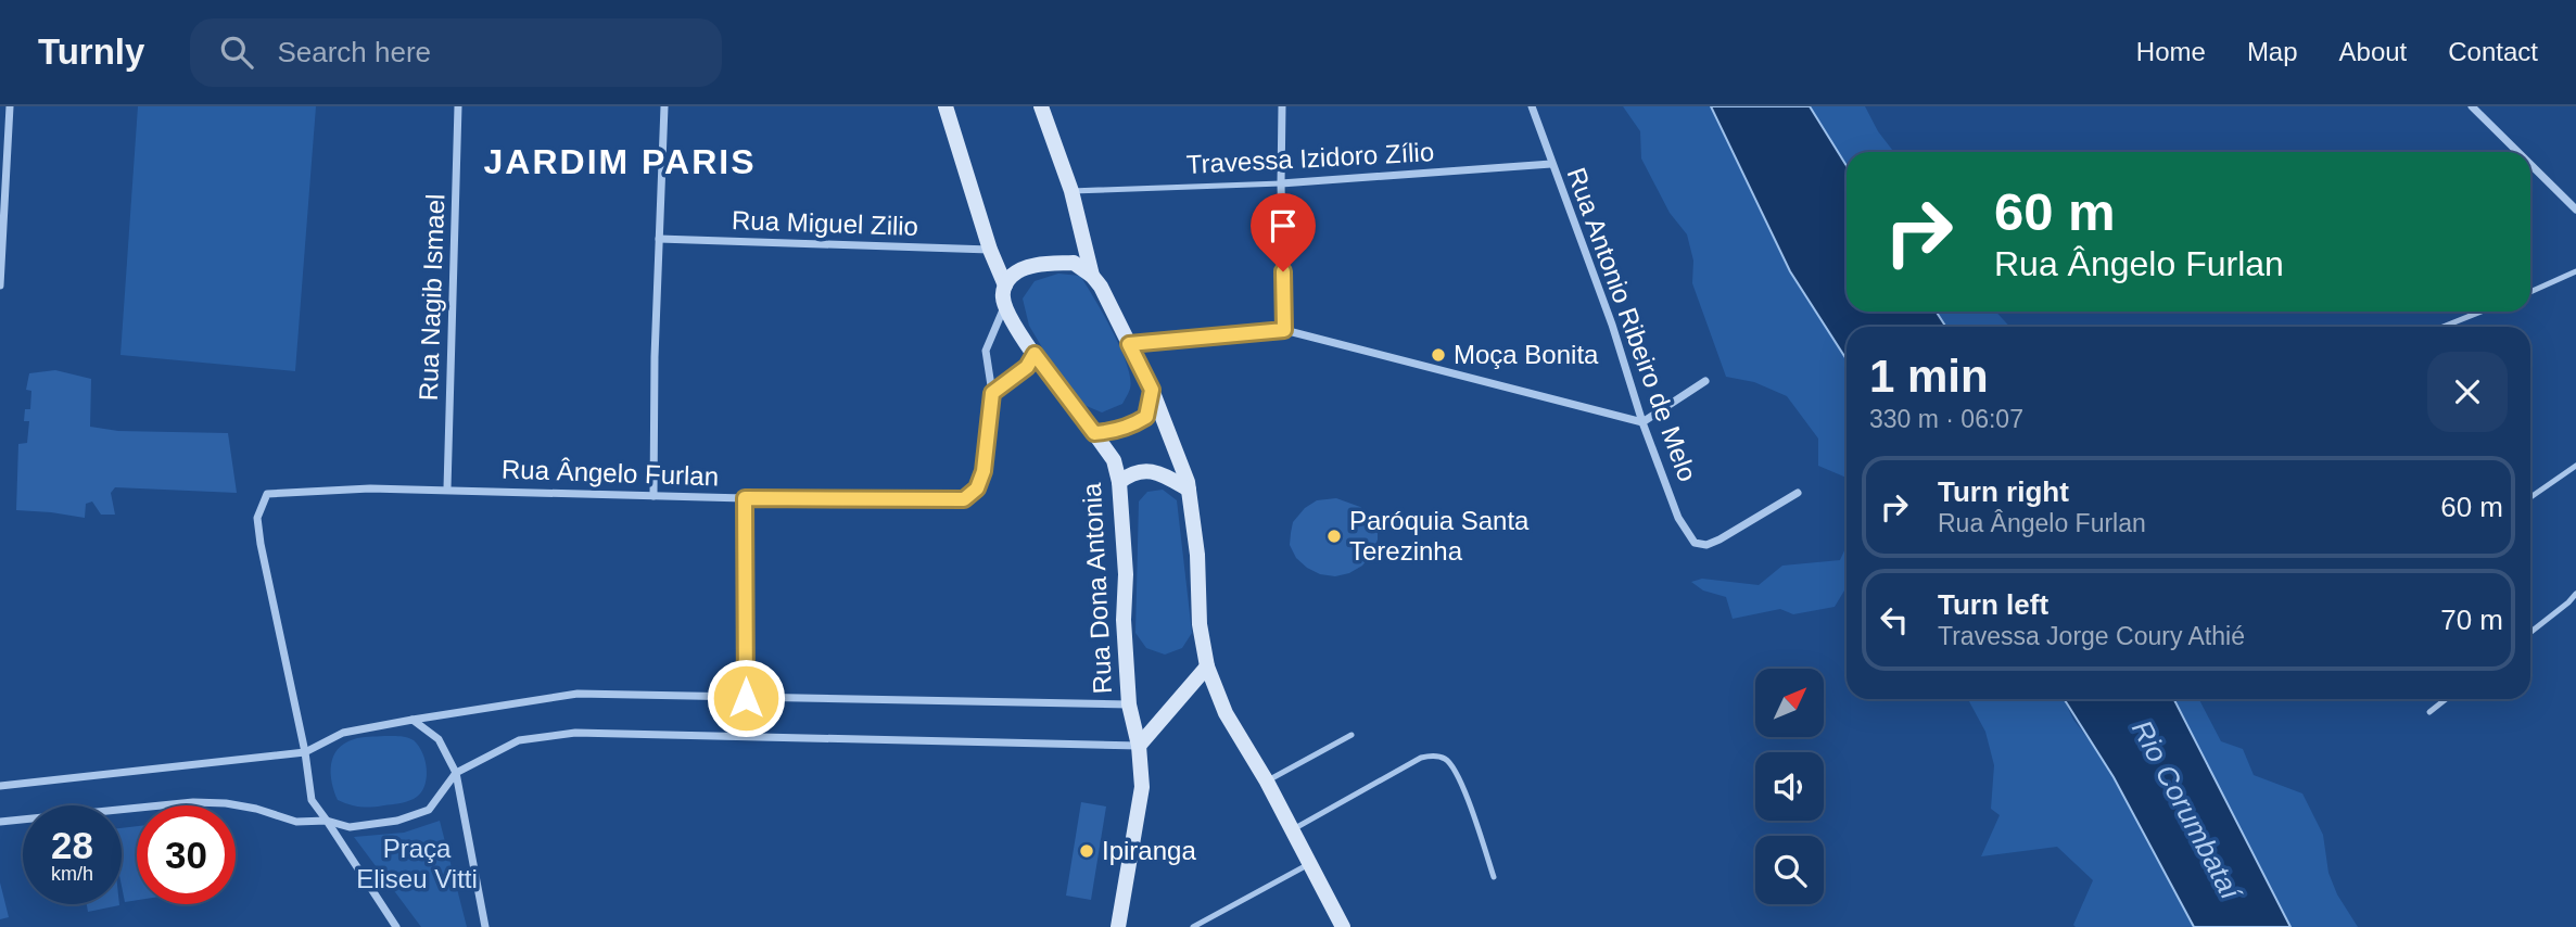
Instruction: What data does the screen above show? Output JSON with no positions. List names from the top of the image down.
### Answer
{
  "streets": {
    "street": [
      "Travessa Izidoro Zílio",
      "Rua Miguel Zilio",
      "Rua Nagib Ismael",
      "Rua Antonio Ribeiro de Melo",
      "Rua Ângelo Furlan",
      "Rua Dona Antonia"
    ]
  },
  "crossings": [
    ["Travessa Izidoro Zílio", "Rua Antonio Ribeiro de Melo"],
    ["Rua Nagib Ismael", "Rua Ângelo Furlan"]
  ],
  "districts": ["JARDIM PARIS"],
  "water": ["Rio Corumbataí"],
  "parks": ["Praça Eliseu Vitti"],
  "places": ["Moça Bonita", "Paróquia Santa Terezinha", "Ipiranga"],
  "north": "top right",
  "page": {
    "header": "Turnly",
    "search": "Search here",
    "nav": [
      "Home",
      "Map",
      "About",
      "Contact"
    ],
    "turn": ["60 m", "Rua Ângelo Furlan"],
    "heading": ["1 min", "330 m · 06:07"],
    "list": [
      {
        "name": "Turn right",
        "note": "Rua Ângelo Furlan",
        "value": "60 m"
      },
      {
        "name": "Turn left",
        "note": "Travessa Jorge Coury Athié",
        "value": "70 m"
      }
    ],
    "speed": "28 km/h",
    "limit": "30"
  }
}
